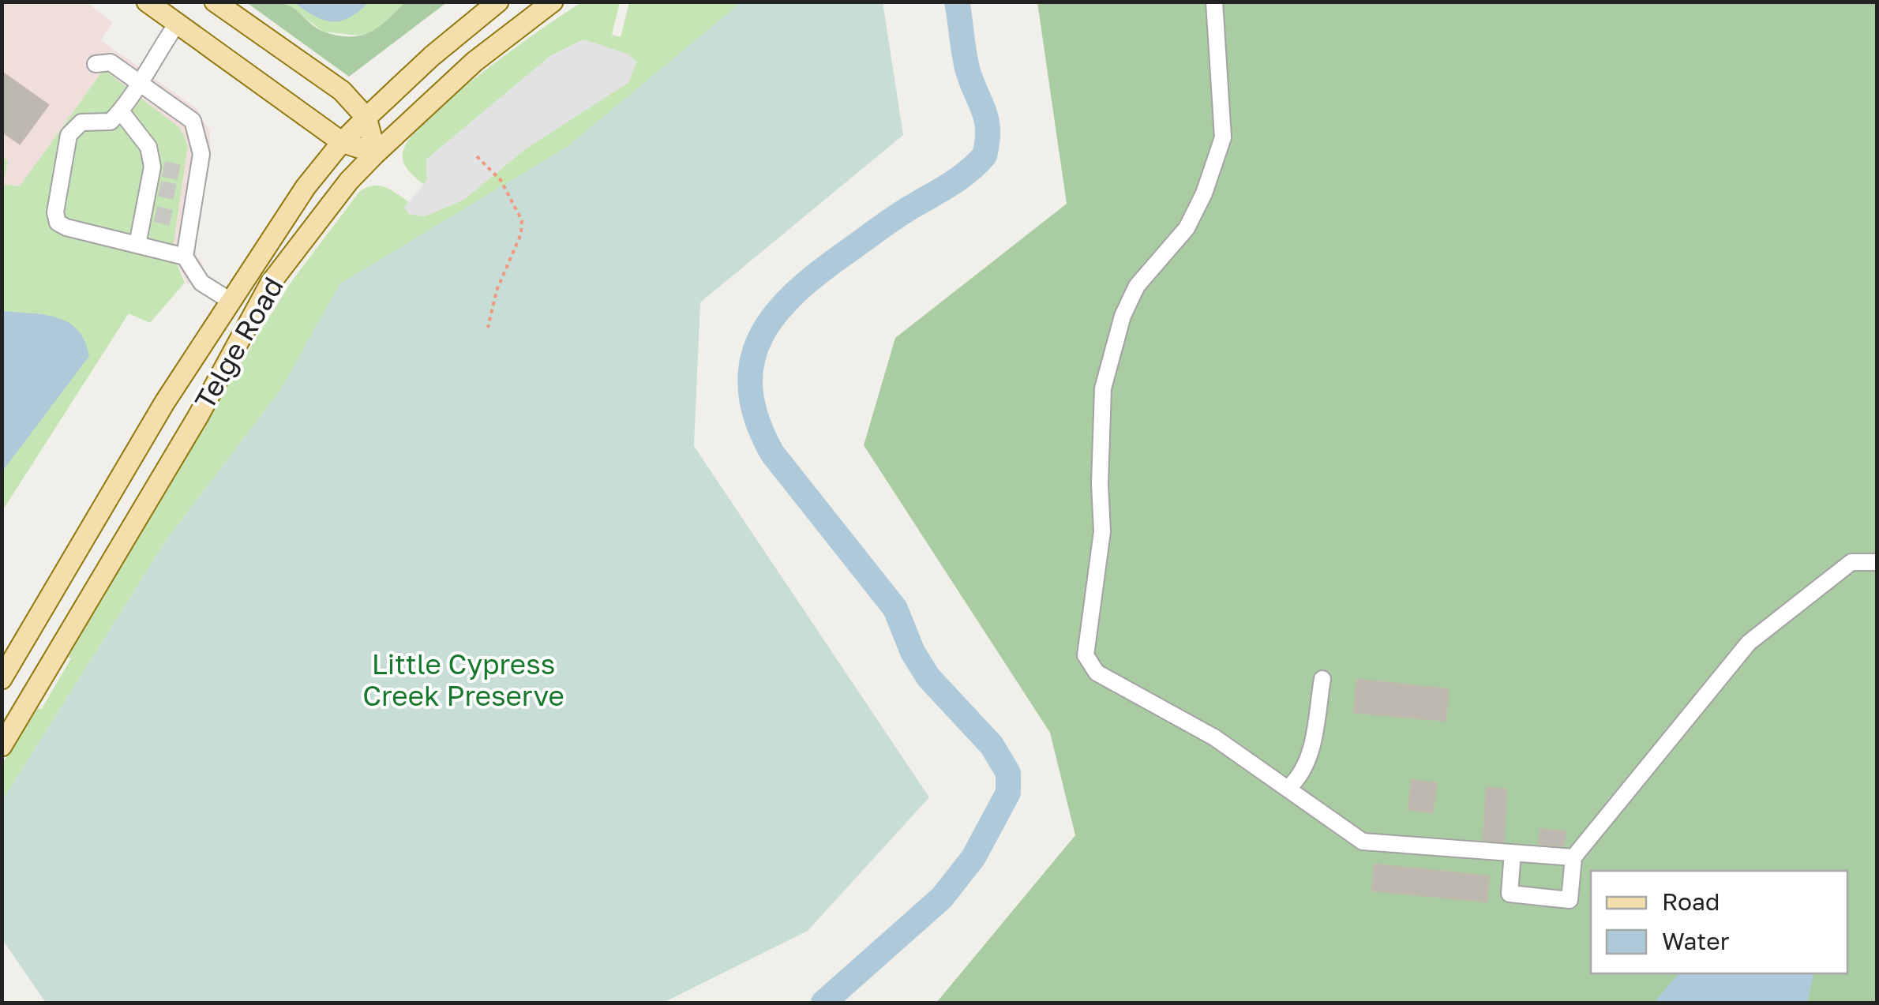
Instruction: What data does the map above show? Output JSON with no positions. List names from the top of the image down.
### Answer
{
  "streets": {
    "main road": ["Telge Road"]
  },
  "parks": ["Little Cypress Creek Preserve"],
  "legend": ["Road", "Water"]
}
